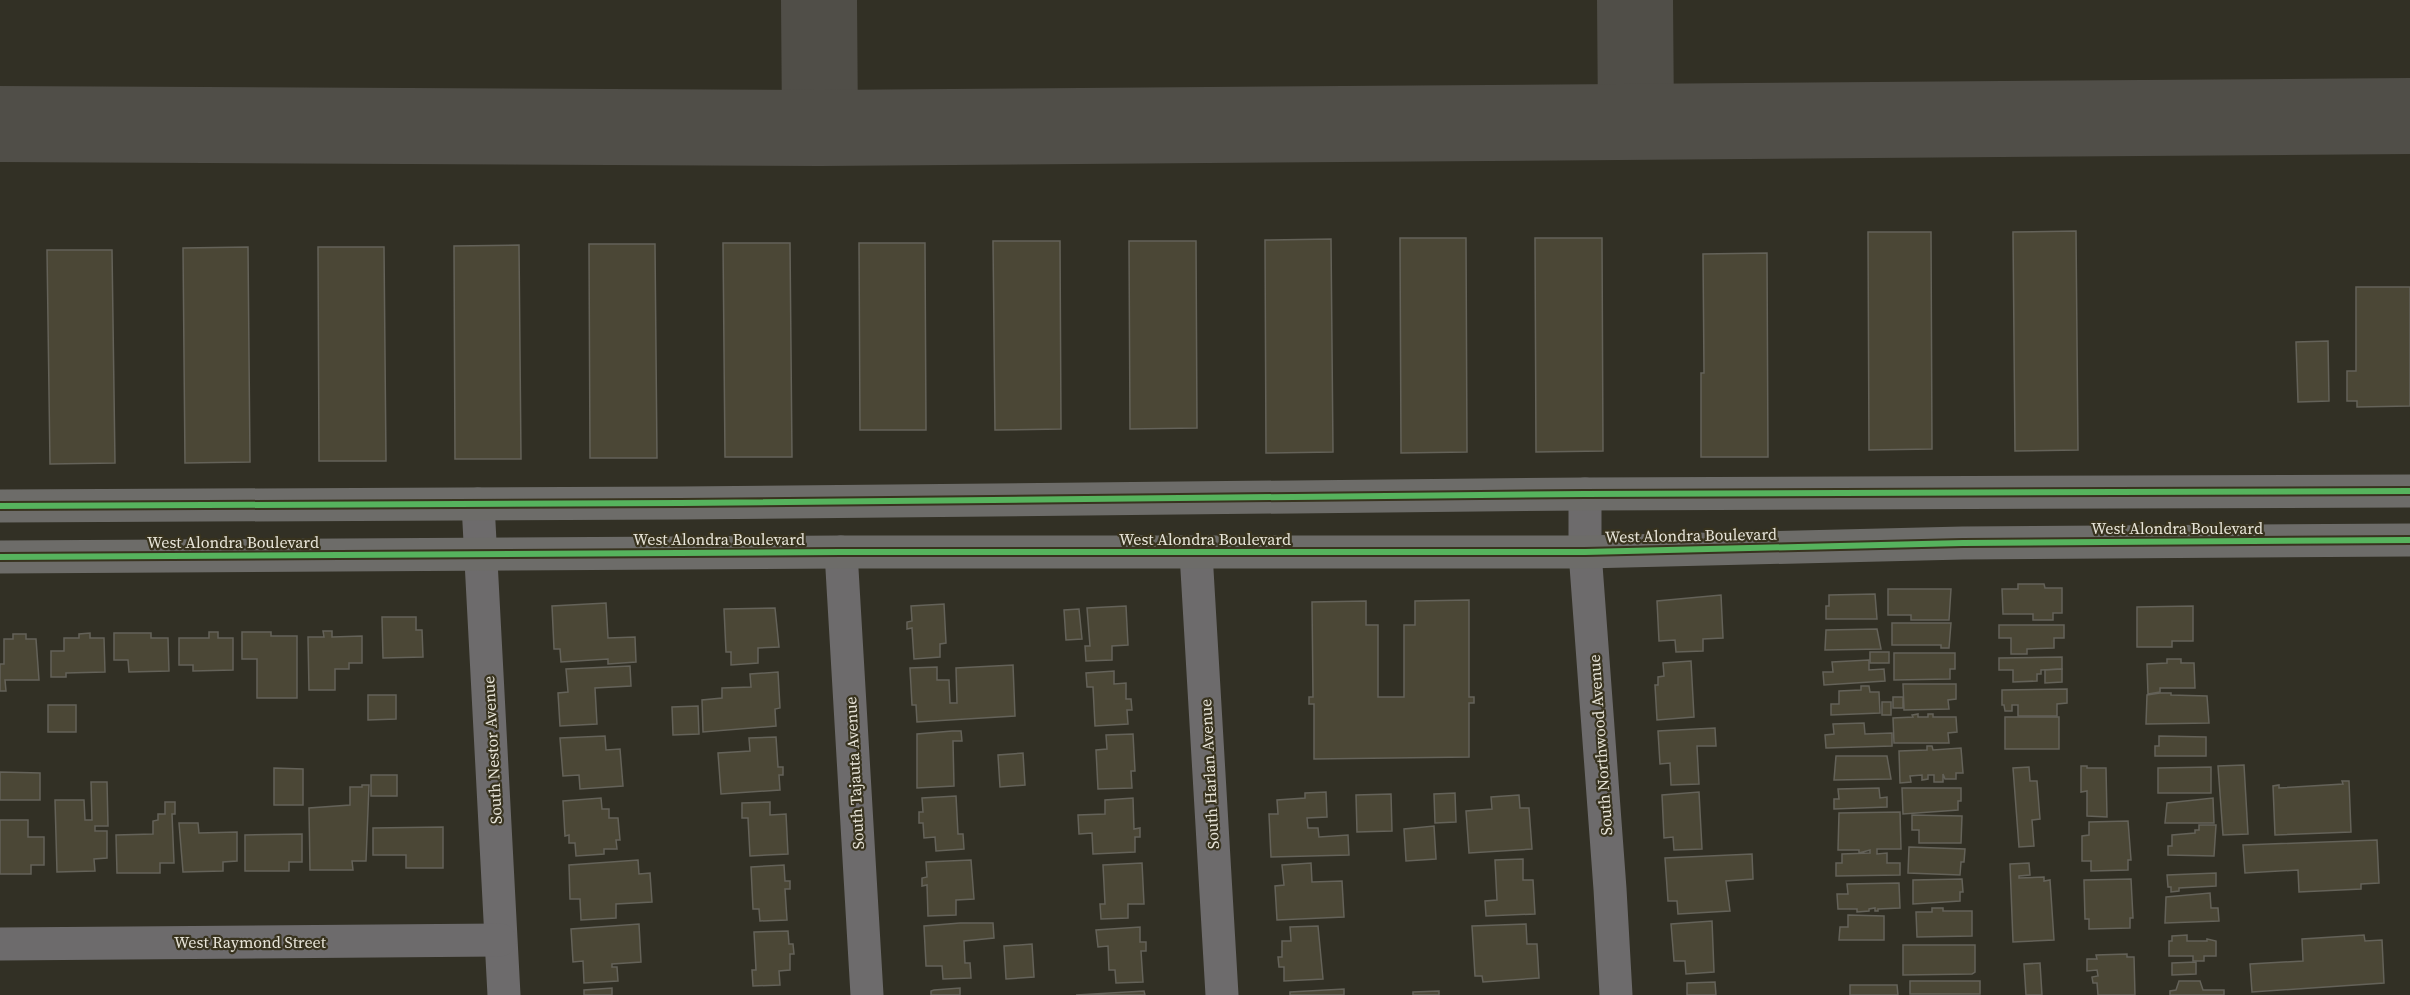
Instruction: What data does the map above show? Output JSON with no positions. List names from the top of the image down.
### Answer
{
  "streets": {
    "main road": ["West Alondra Boulevard"],
    "street": [
      "South Northwood Avenue",
      "South Nestor Avenue",
      "South Tajauta Avenue",
      "South Harlan Avenue",
      "West Raymond Street"
    ]
  },
  "crossings": [
    ["West Alondra Boulevard", "South Northwood Avenue"],
    ["West Alondra Boulevard", "South Nestor Avenue"],
    ["West Alondra Boulevard", "South Tajauta Avenue"],
    ["West Alondra Boulevard", "South Harlan Avenue"],
    ["South Nestor Avenue", "West Raymond Street"]
  ]
}
